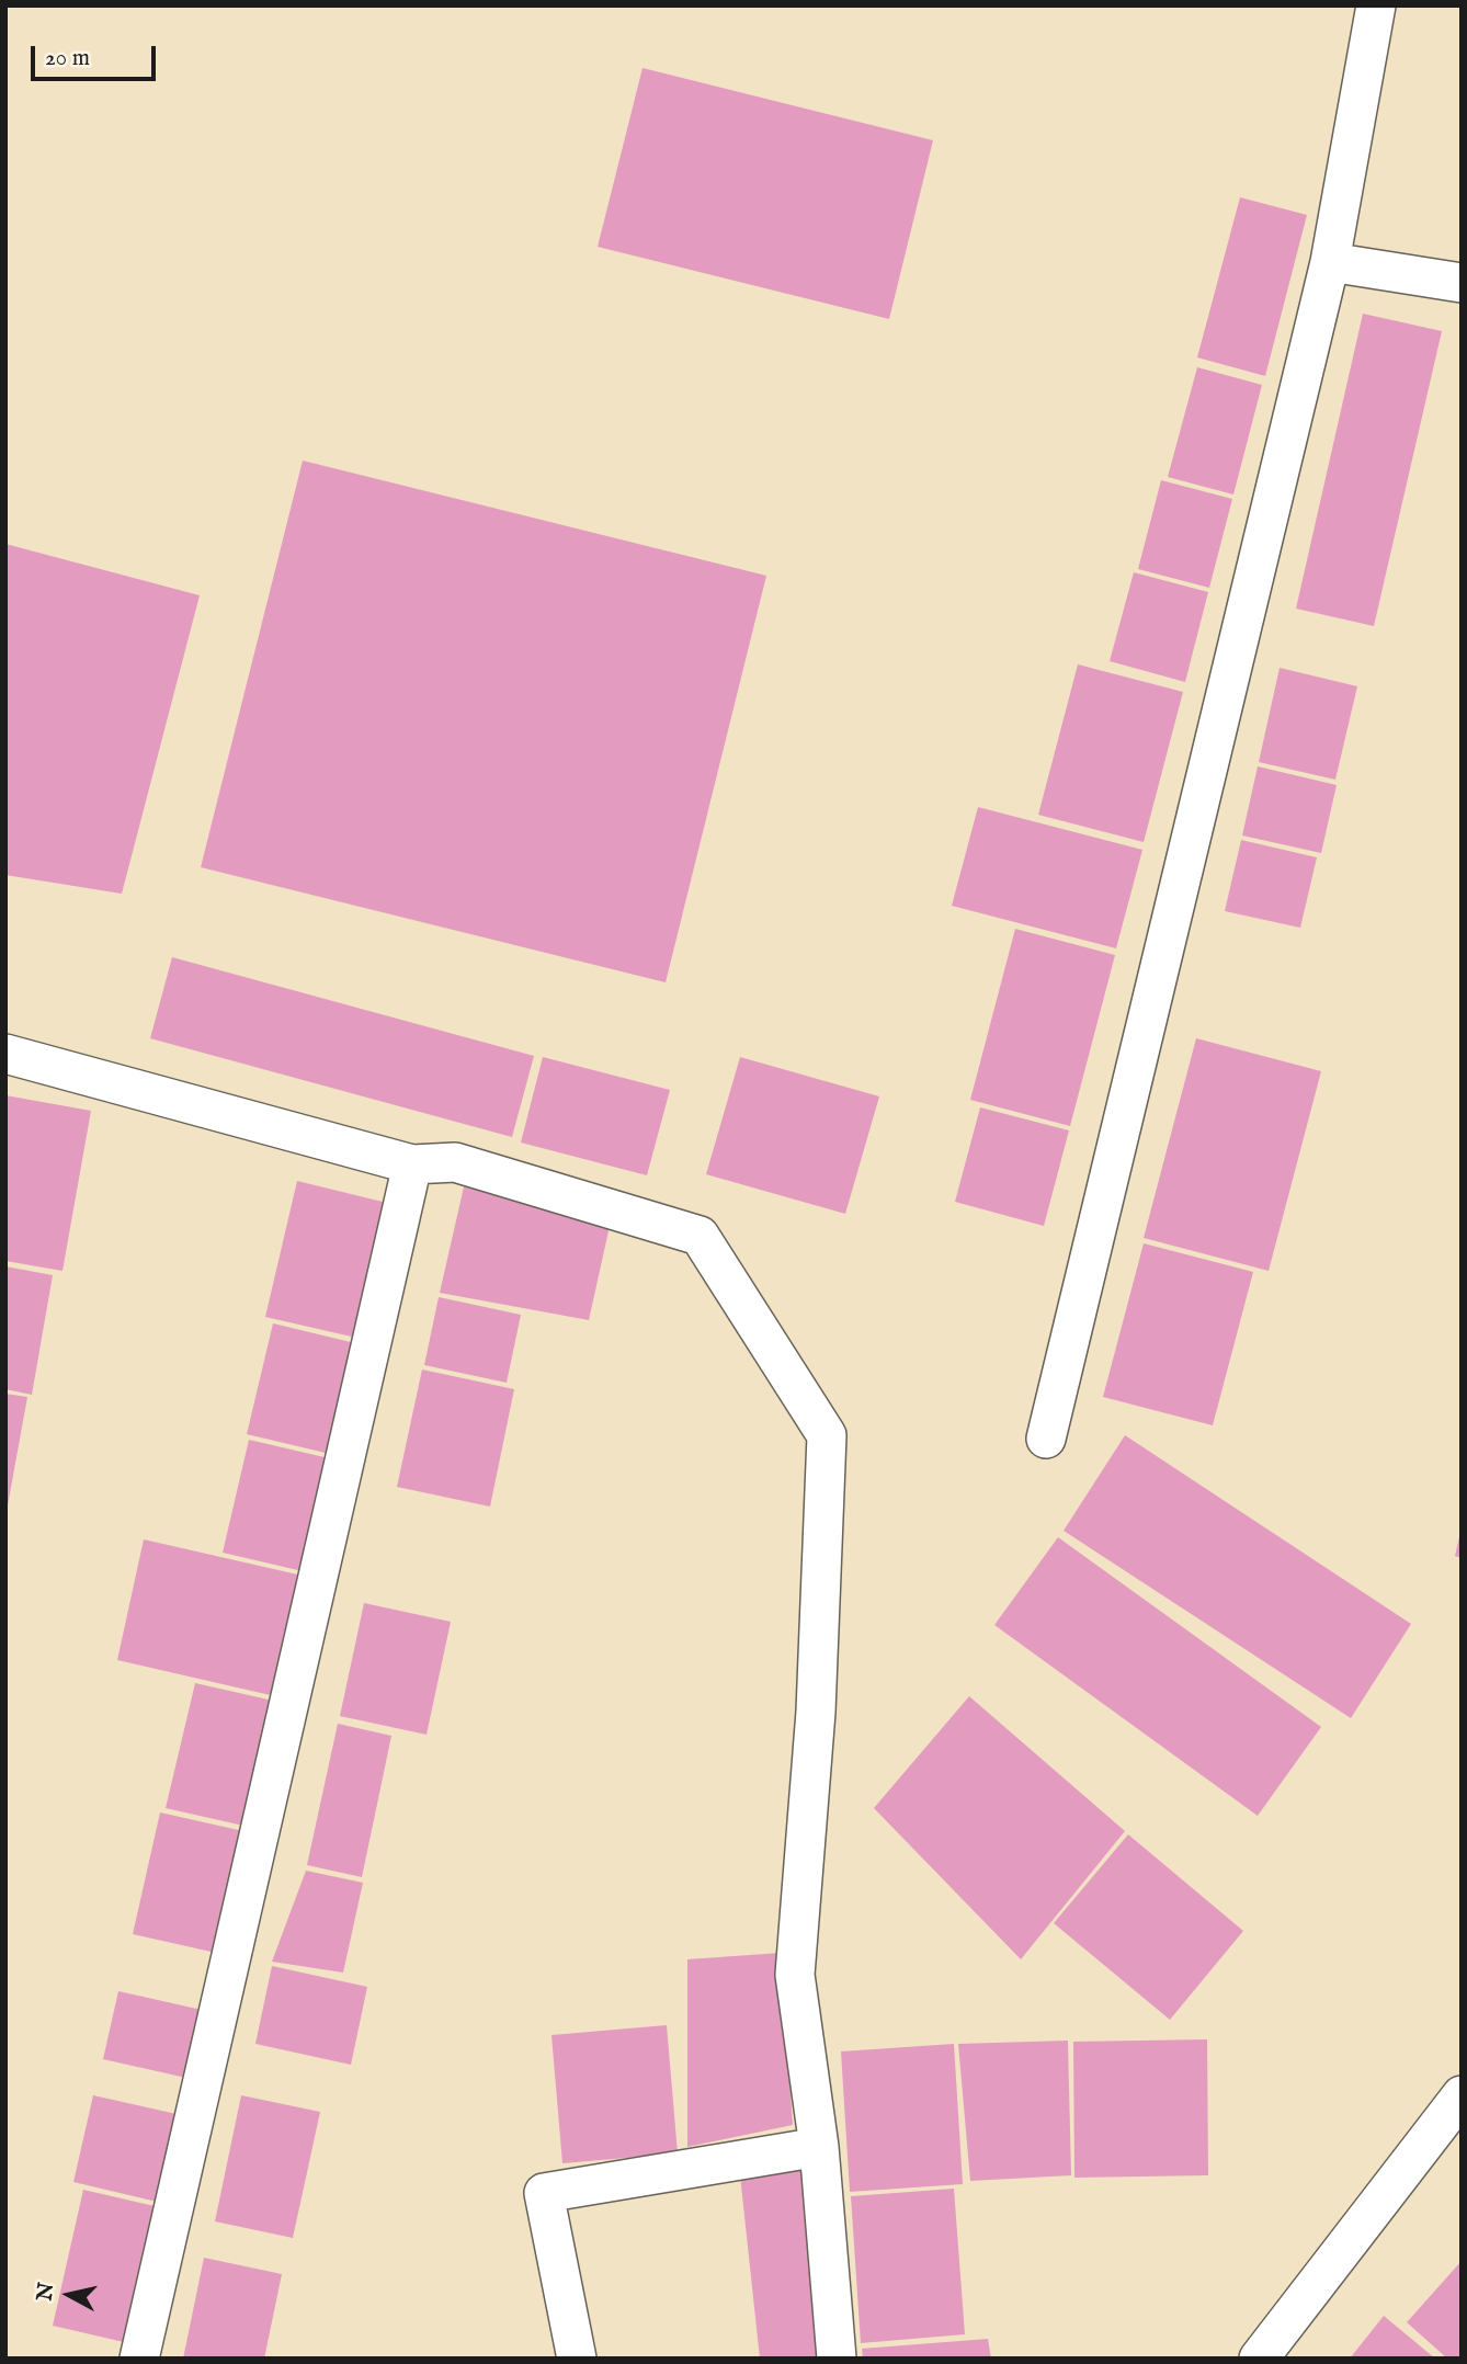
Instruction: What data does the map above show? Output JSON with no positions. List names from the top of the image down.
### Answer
{
  "scale_bar": "20 m",
  "north": "left"
}
